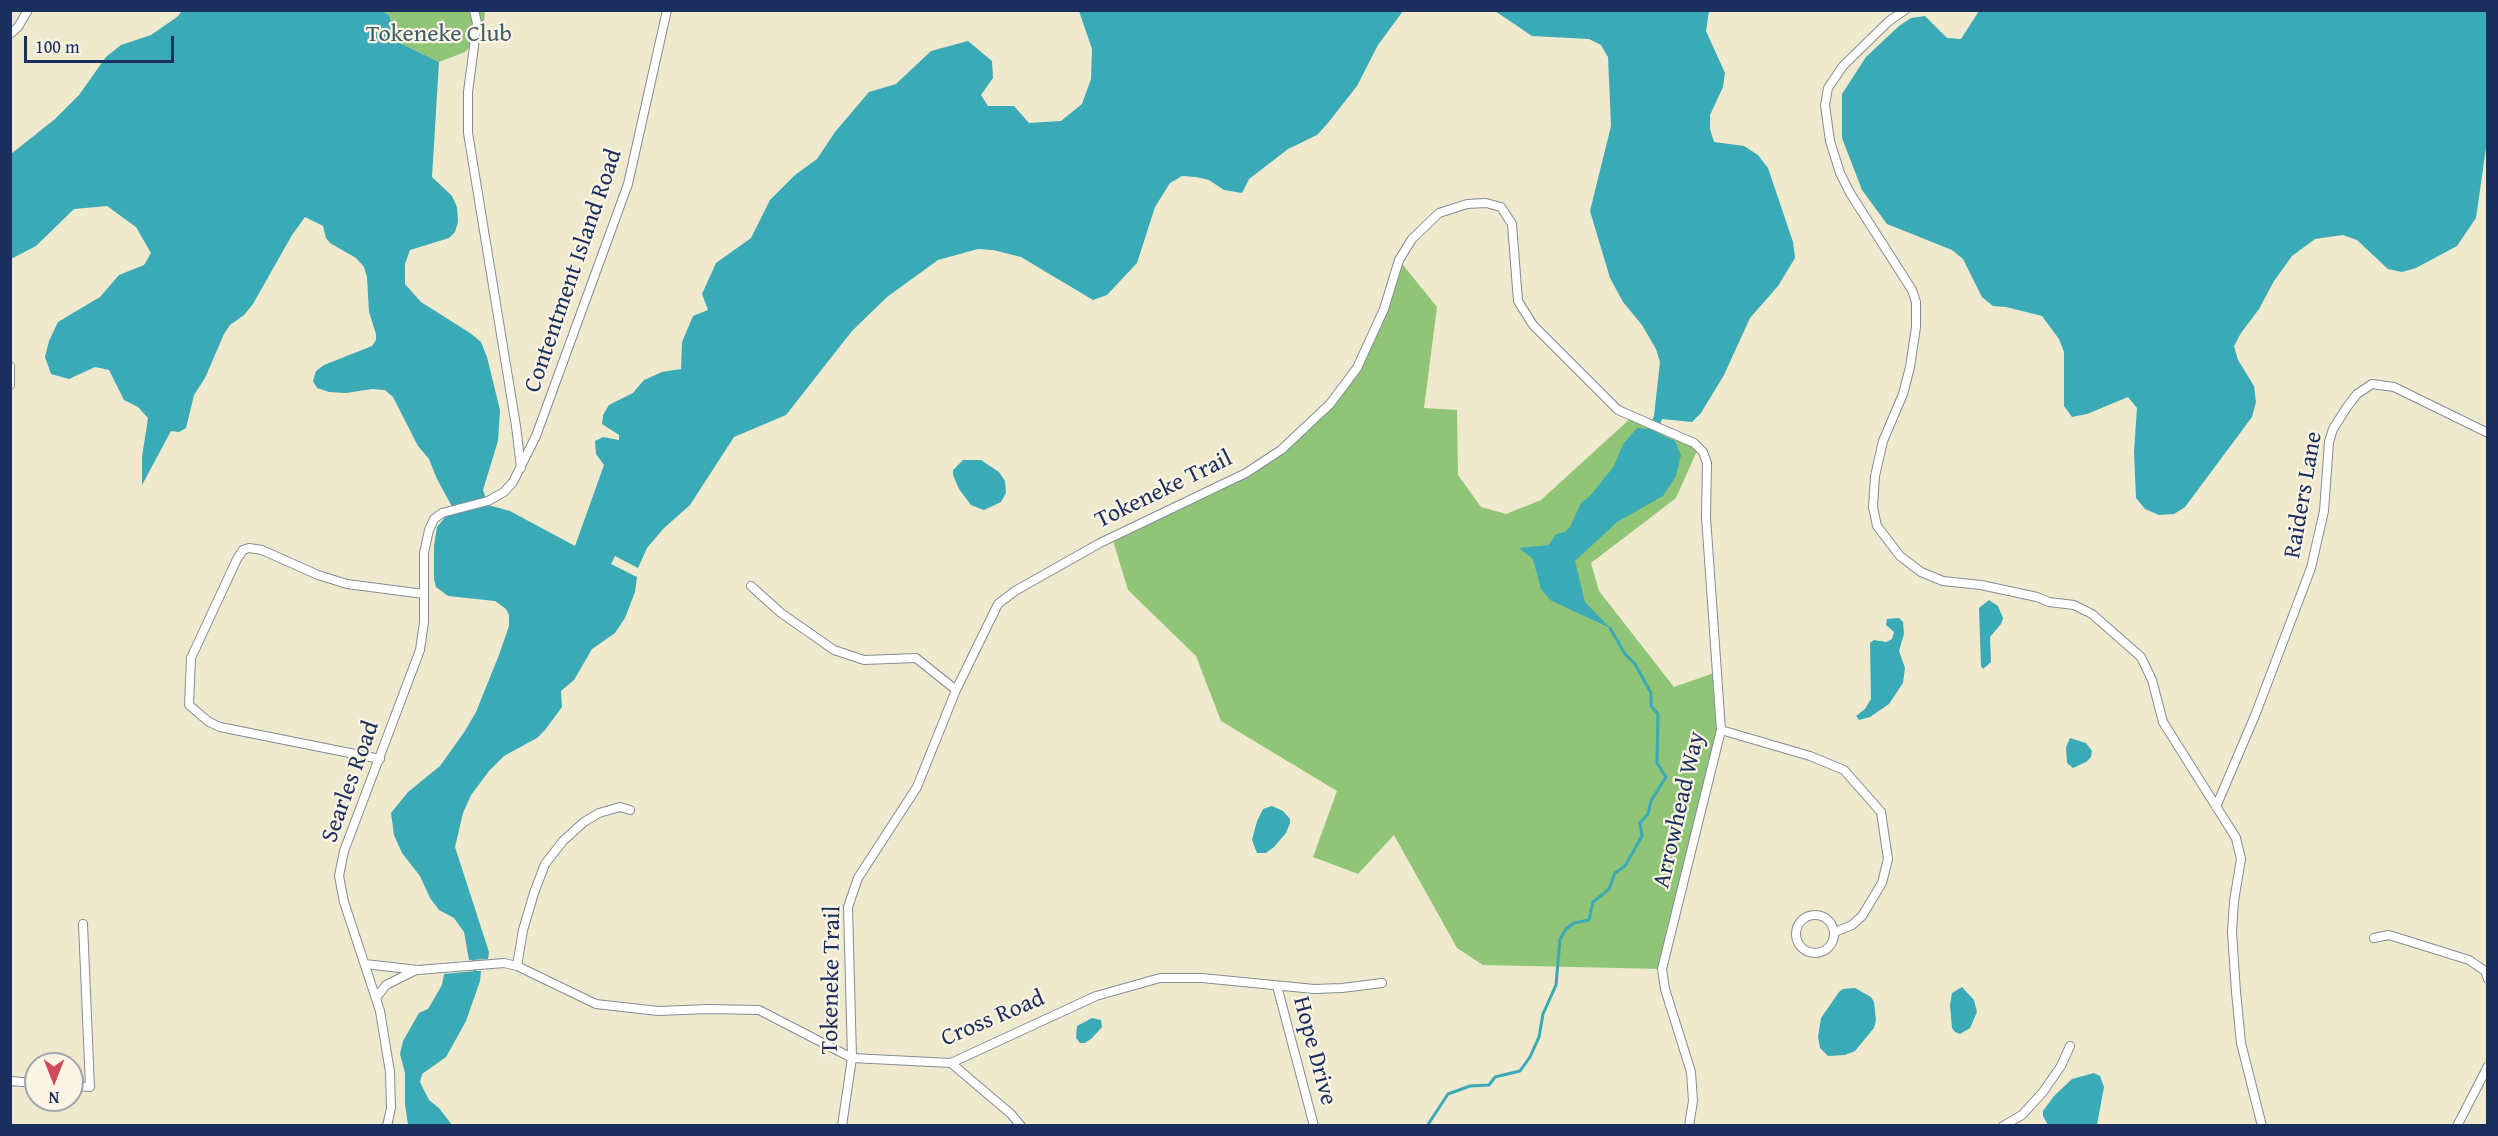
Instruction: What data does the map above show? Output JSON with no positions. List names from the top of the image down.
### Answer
{
  "streets": {
    "street": [
      "Contentment Island Road",
      "Tokeneke Trail",
      "Raiders Lane",
      "Searles Road",
      "Arrowhead Way",
      "Cross Road",
      "Hope Drive"
    ]
  },
  "crossings": [
    ["Contentment Island Road", "Searles Road"],
    ["Tokeneke Trail", "Arrowhead Way"],
    ["Tokeneke Trail", "Cross Road"],
    ["Searles Road", "Cross Road"],
    ["Cross Road", "Hope Drive"]
  ],
  "parks": ["Tokeneke Club"],
  "scale_bar": "100 m",
  "north": "bottom"
}
